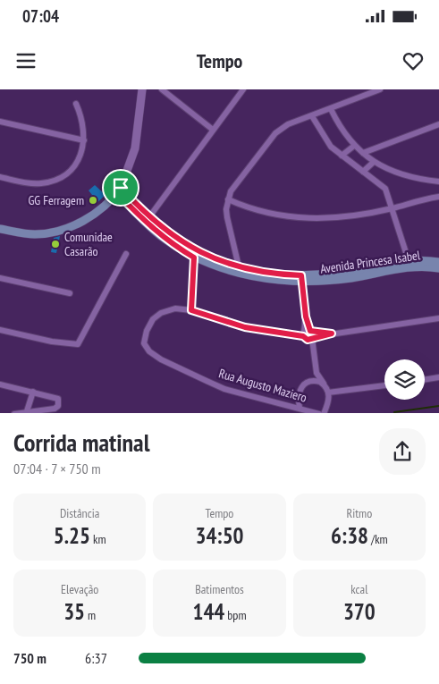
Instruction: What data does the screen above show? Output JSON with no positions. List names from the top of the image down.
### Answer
{
  "streets": {
    "main road": ["Avenida Princesa Isabel"],
    "street": ["Rua Augusto Maziero"]
  },
  "places": ["GG Ferragem", "Comunidae Casarão"],
  "page": {
    "status": "07:04",
    "header": "Tempo",
    "heading": ["Corrida matinal", "07:04 · 7 × 750 m"],
    "stats": [
      ["Distância", "5.25 km"],
      ["Tempo", "34:50"],
      ["Ritmo", "6:38 /km"],
      ["Elevação", "35 m"],
      ["Batimentos", "144 bpm"],
      ["kcal", "370"]
    ],
    "list": [
      {
        "name": "750 m",
        "note": "6:37"
      }
    ]
  }
}
